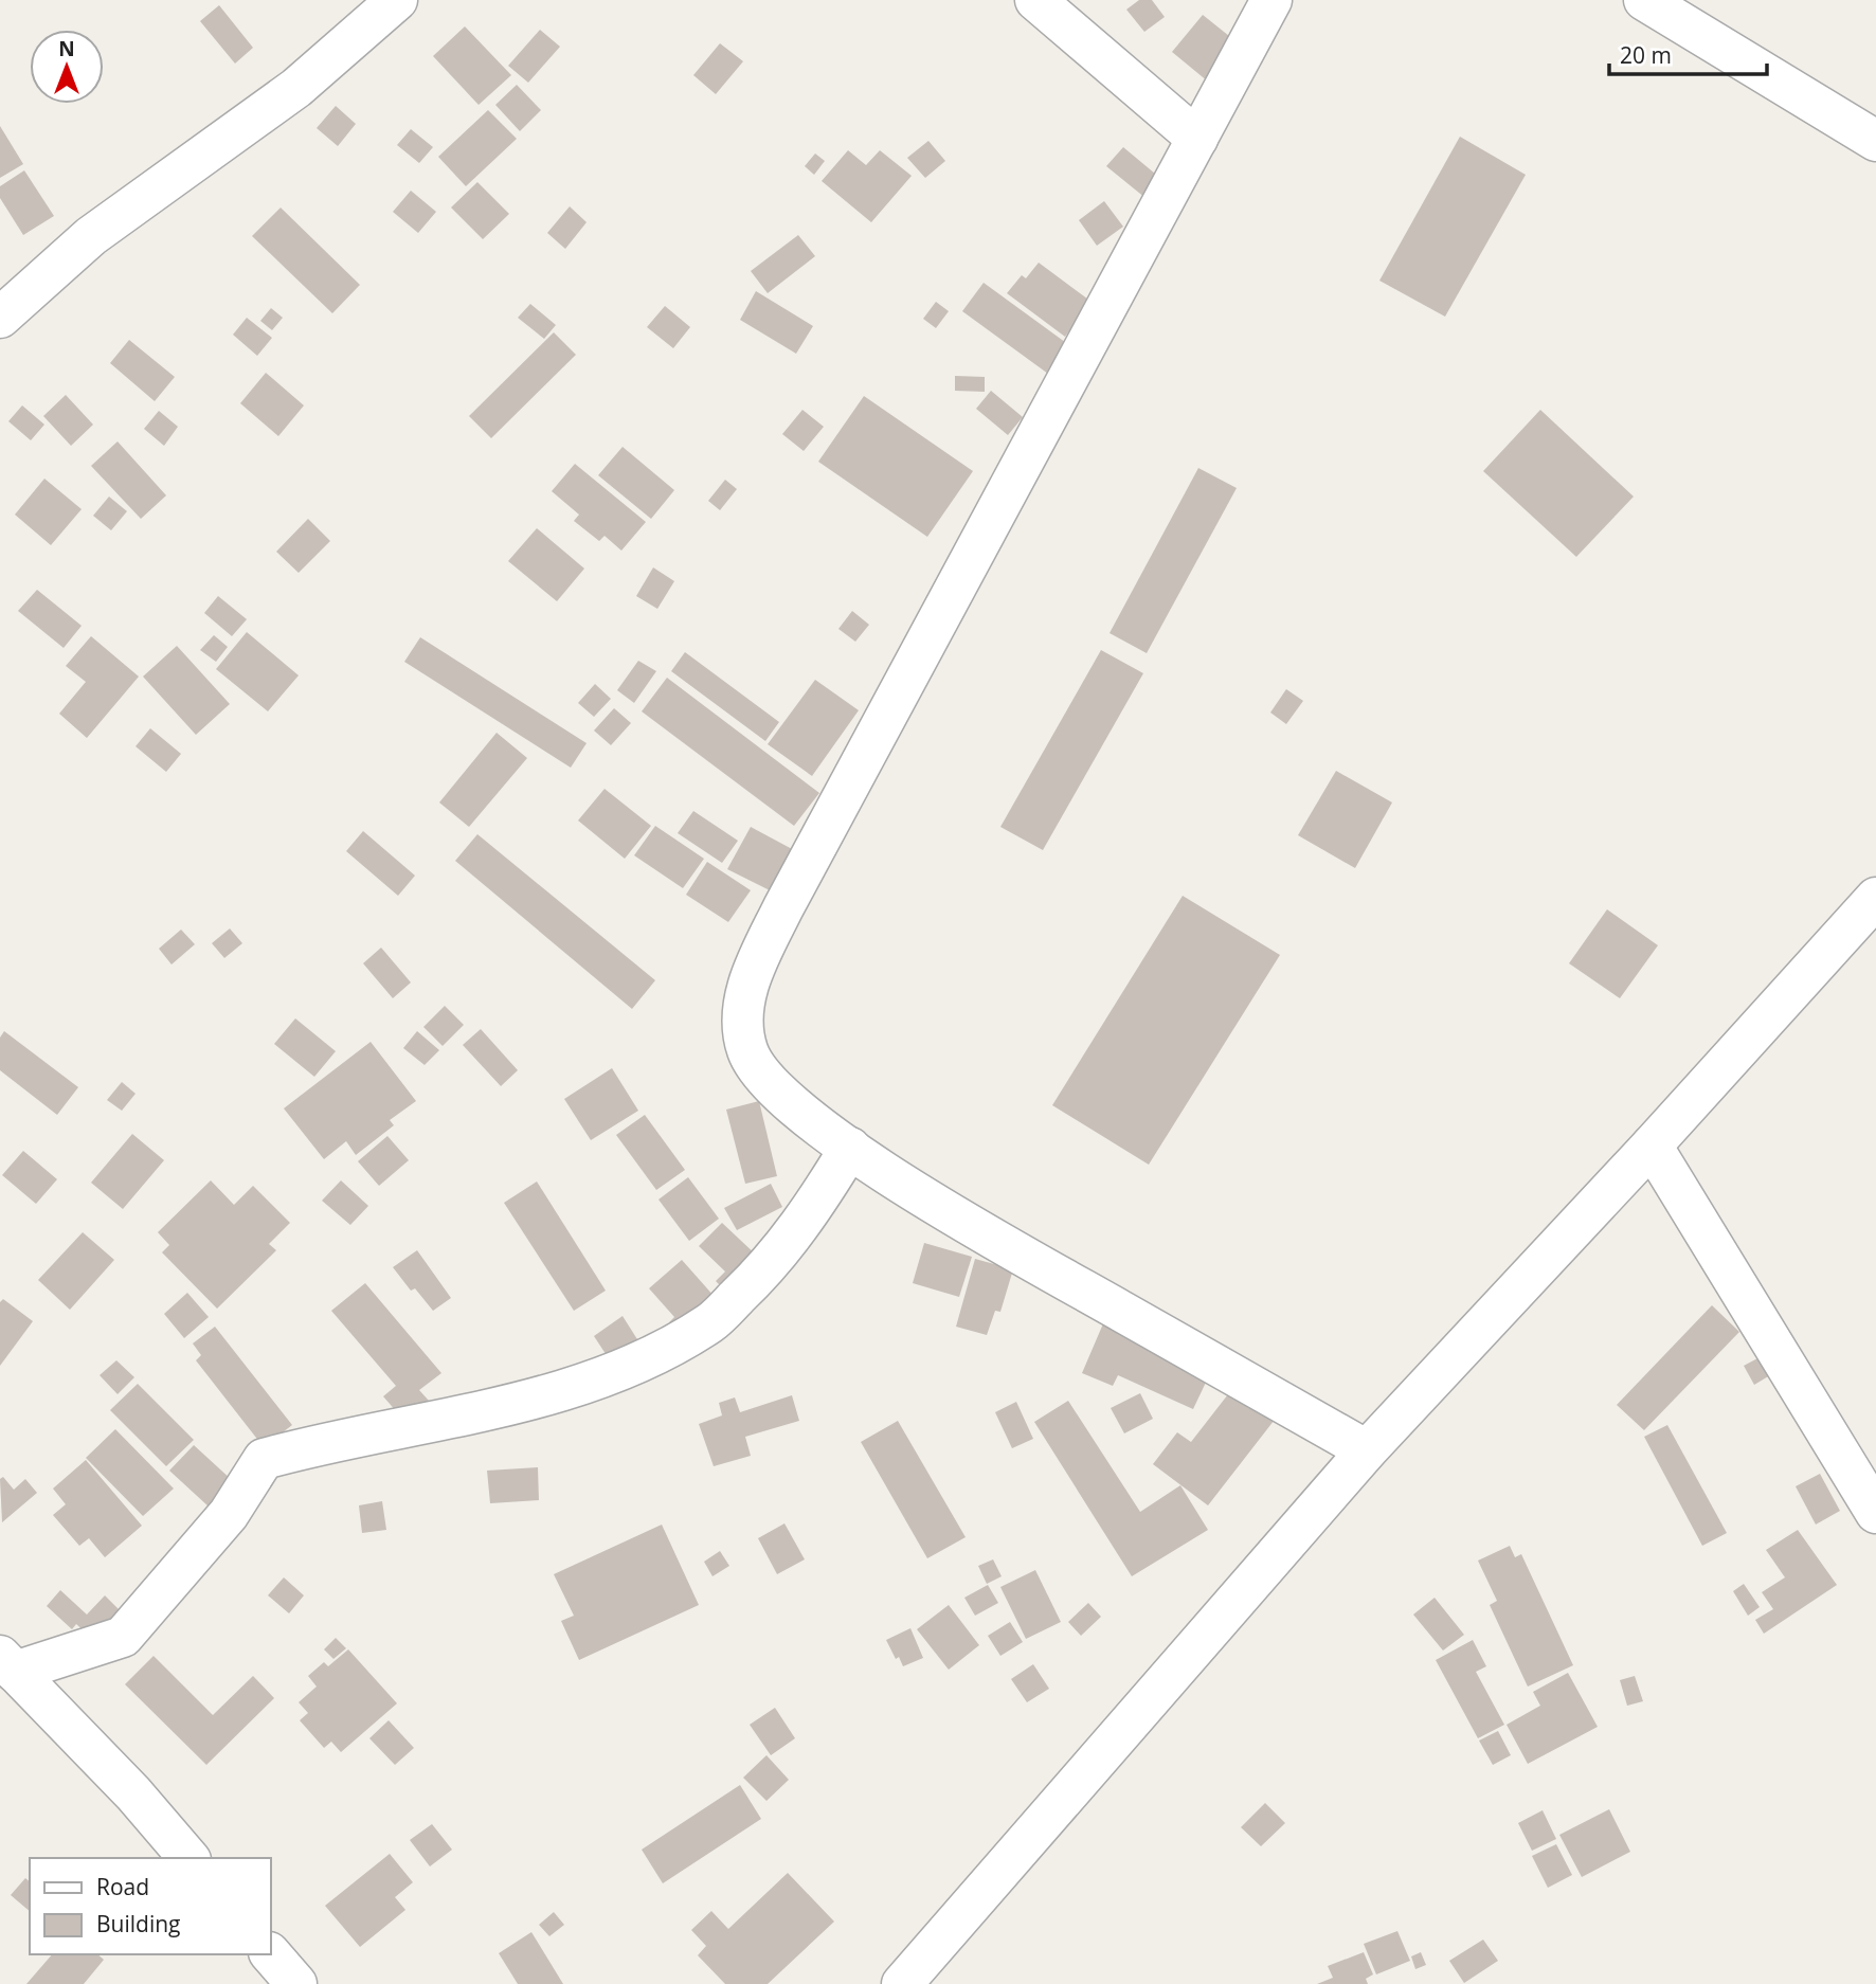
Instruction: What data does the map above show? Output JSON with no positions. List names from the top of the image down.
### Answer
{
  "legend": ["Road", "Building"],
  "scale_bar": "20 m",
  "north": "top"
}
